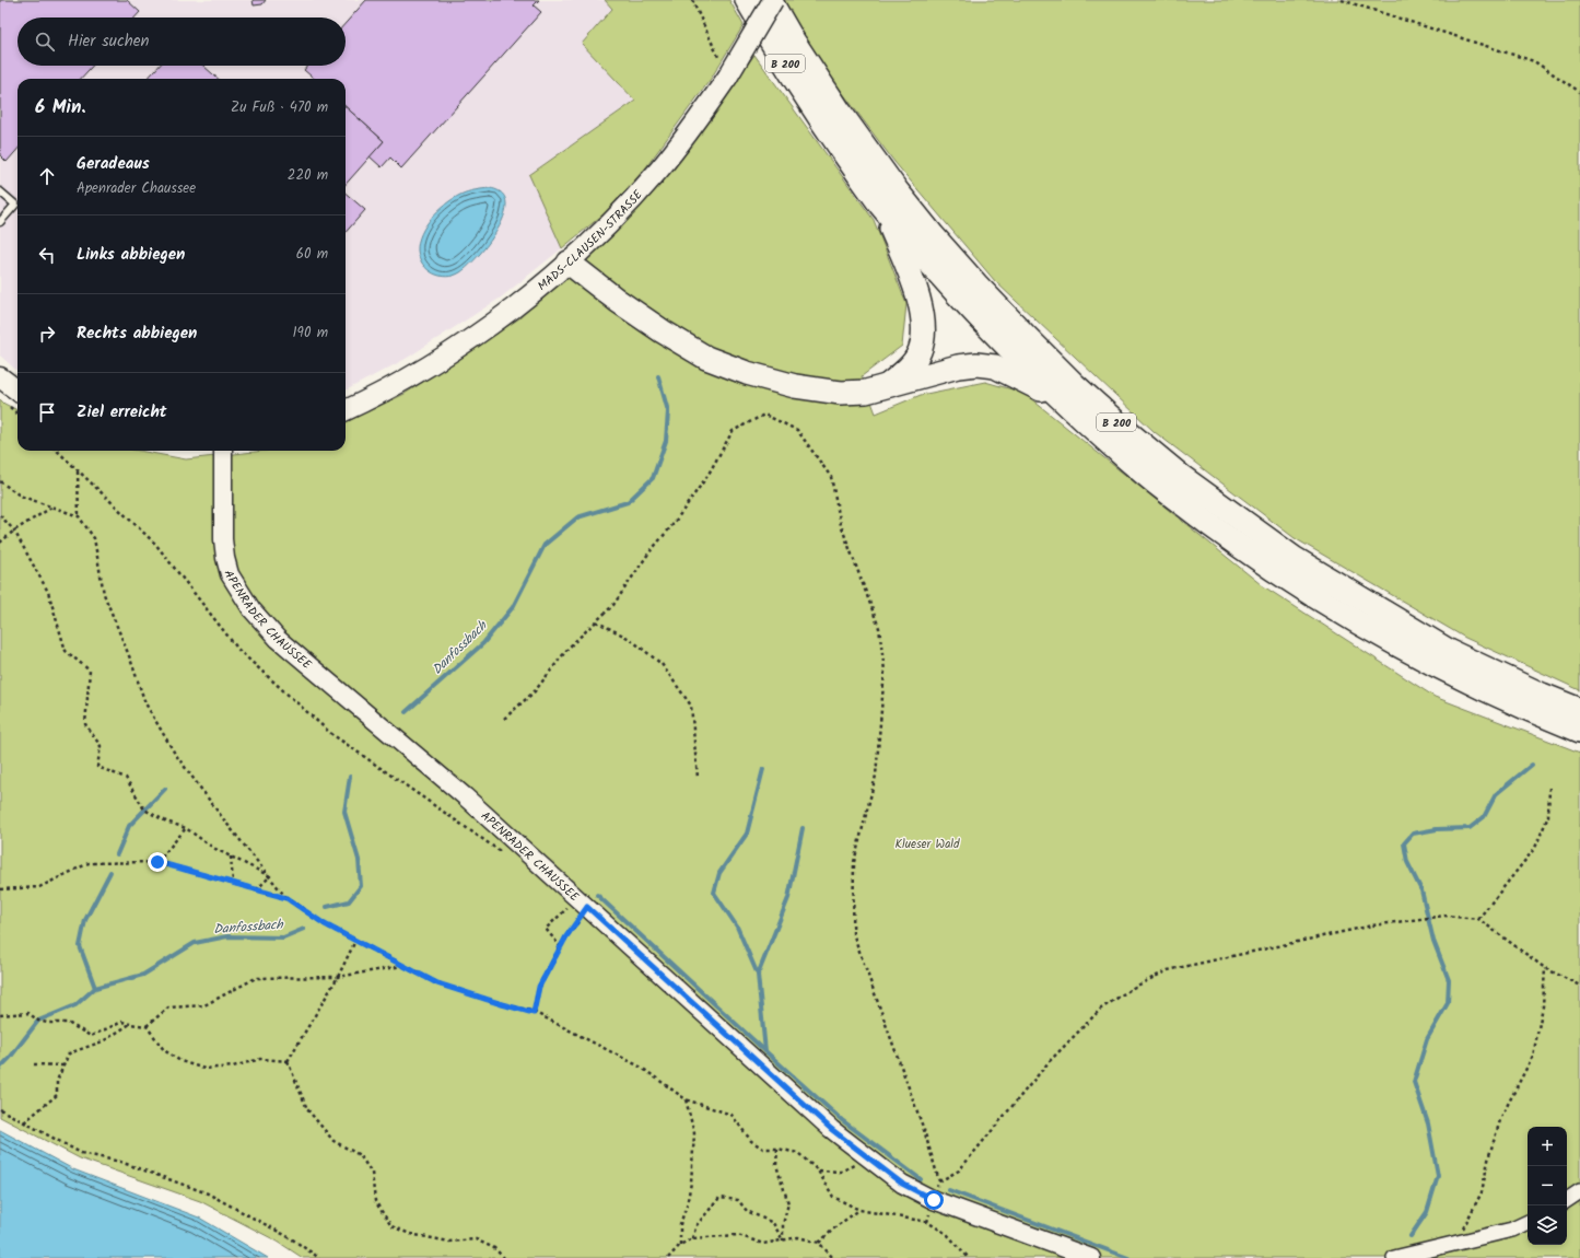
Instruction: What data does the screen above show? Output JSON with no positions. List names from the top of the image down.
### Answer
{
  "streets": {
    "highway": ["B 200"],
    "main road": ["MADS-CLAUSEN-STRASSE"],
    "street": ["APENRADER CHAUSSEE"]
  },
  "crossings": [
    ["B 200", "MADS-CLAUSEN-STRASSE"]
  ],
  "water": ["Danfossbach"],
  "parks": ["Klueser Wald"],
  "page": {
    "search": "Hier suchen",
    "heading": ["6 Min.", "Zu Fuß · 470 m"],
    "list": [
      ["Geradeaus", "Apenrader Chaussee", "220 m"],
      ["Links abbiegen", "60 m"],
      ["Rechts abbiegen", "190 m"],
      "Ziel erreicht"
    ],
    "map_buttons": ["+", "−"]
  }
}
